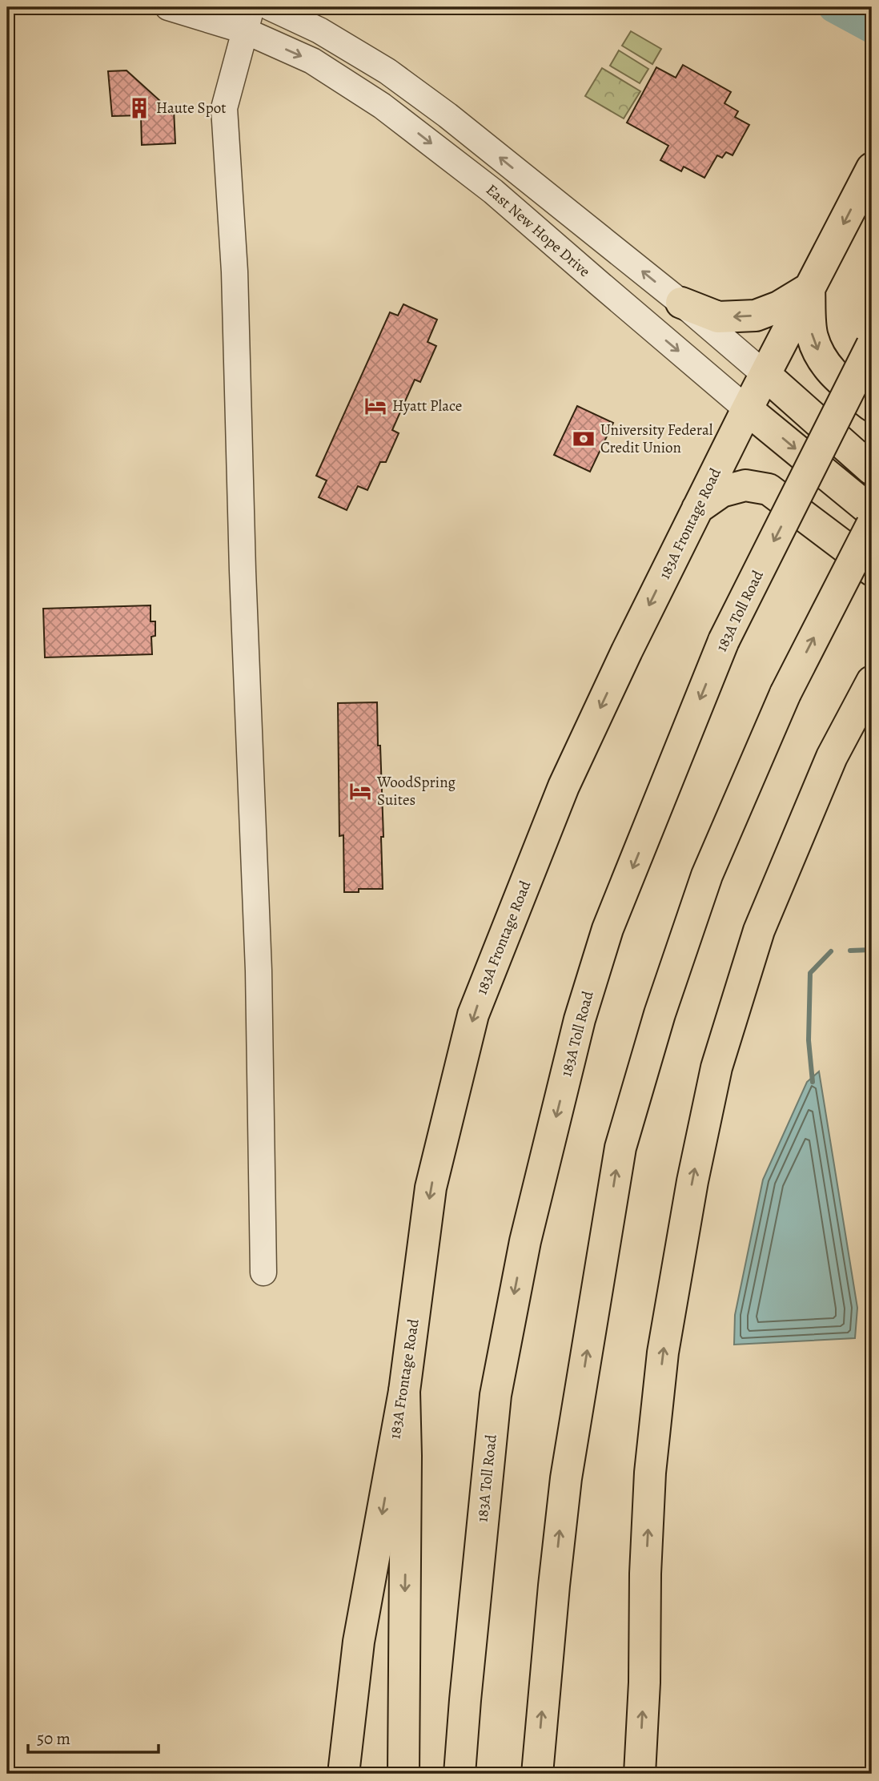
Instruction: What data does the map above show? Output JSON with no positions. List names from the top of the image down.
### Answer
{
  "streets": {
    "main road": ["East New Hope Drive", "183A Frontage Road", "183A Toll Road"]
  },
  "crossings": [
    ["East New Hope Drive", "183A Frontage Road"]
  ],
  "places": {
    "building": ["Haute Spot"],
    "hotel": ["Hyatt Place", "WoodSpring Suites"],
    "bank": ["University Federal Credit Union"]
  },
  "scale_bar": "50 m"
}
